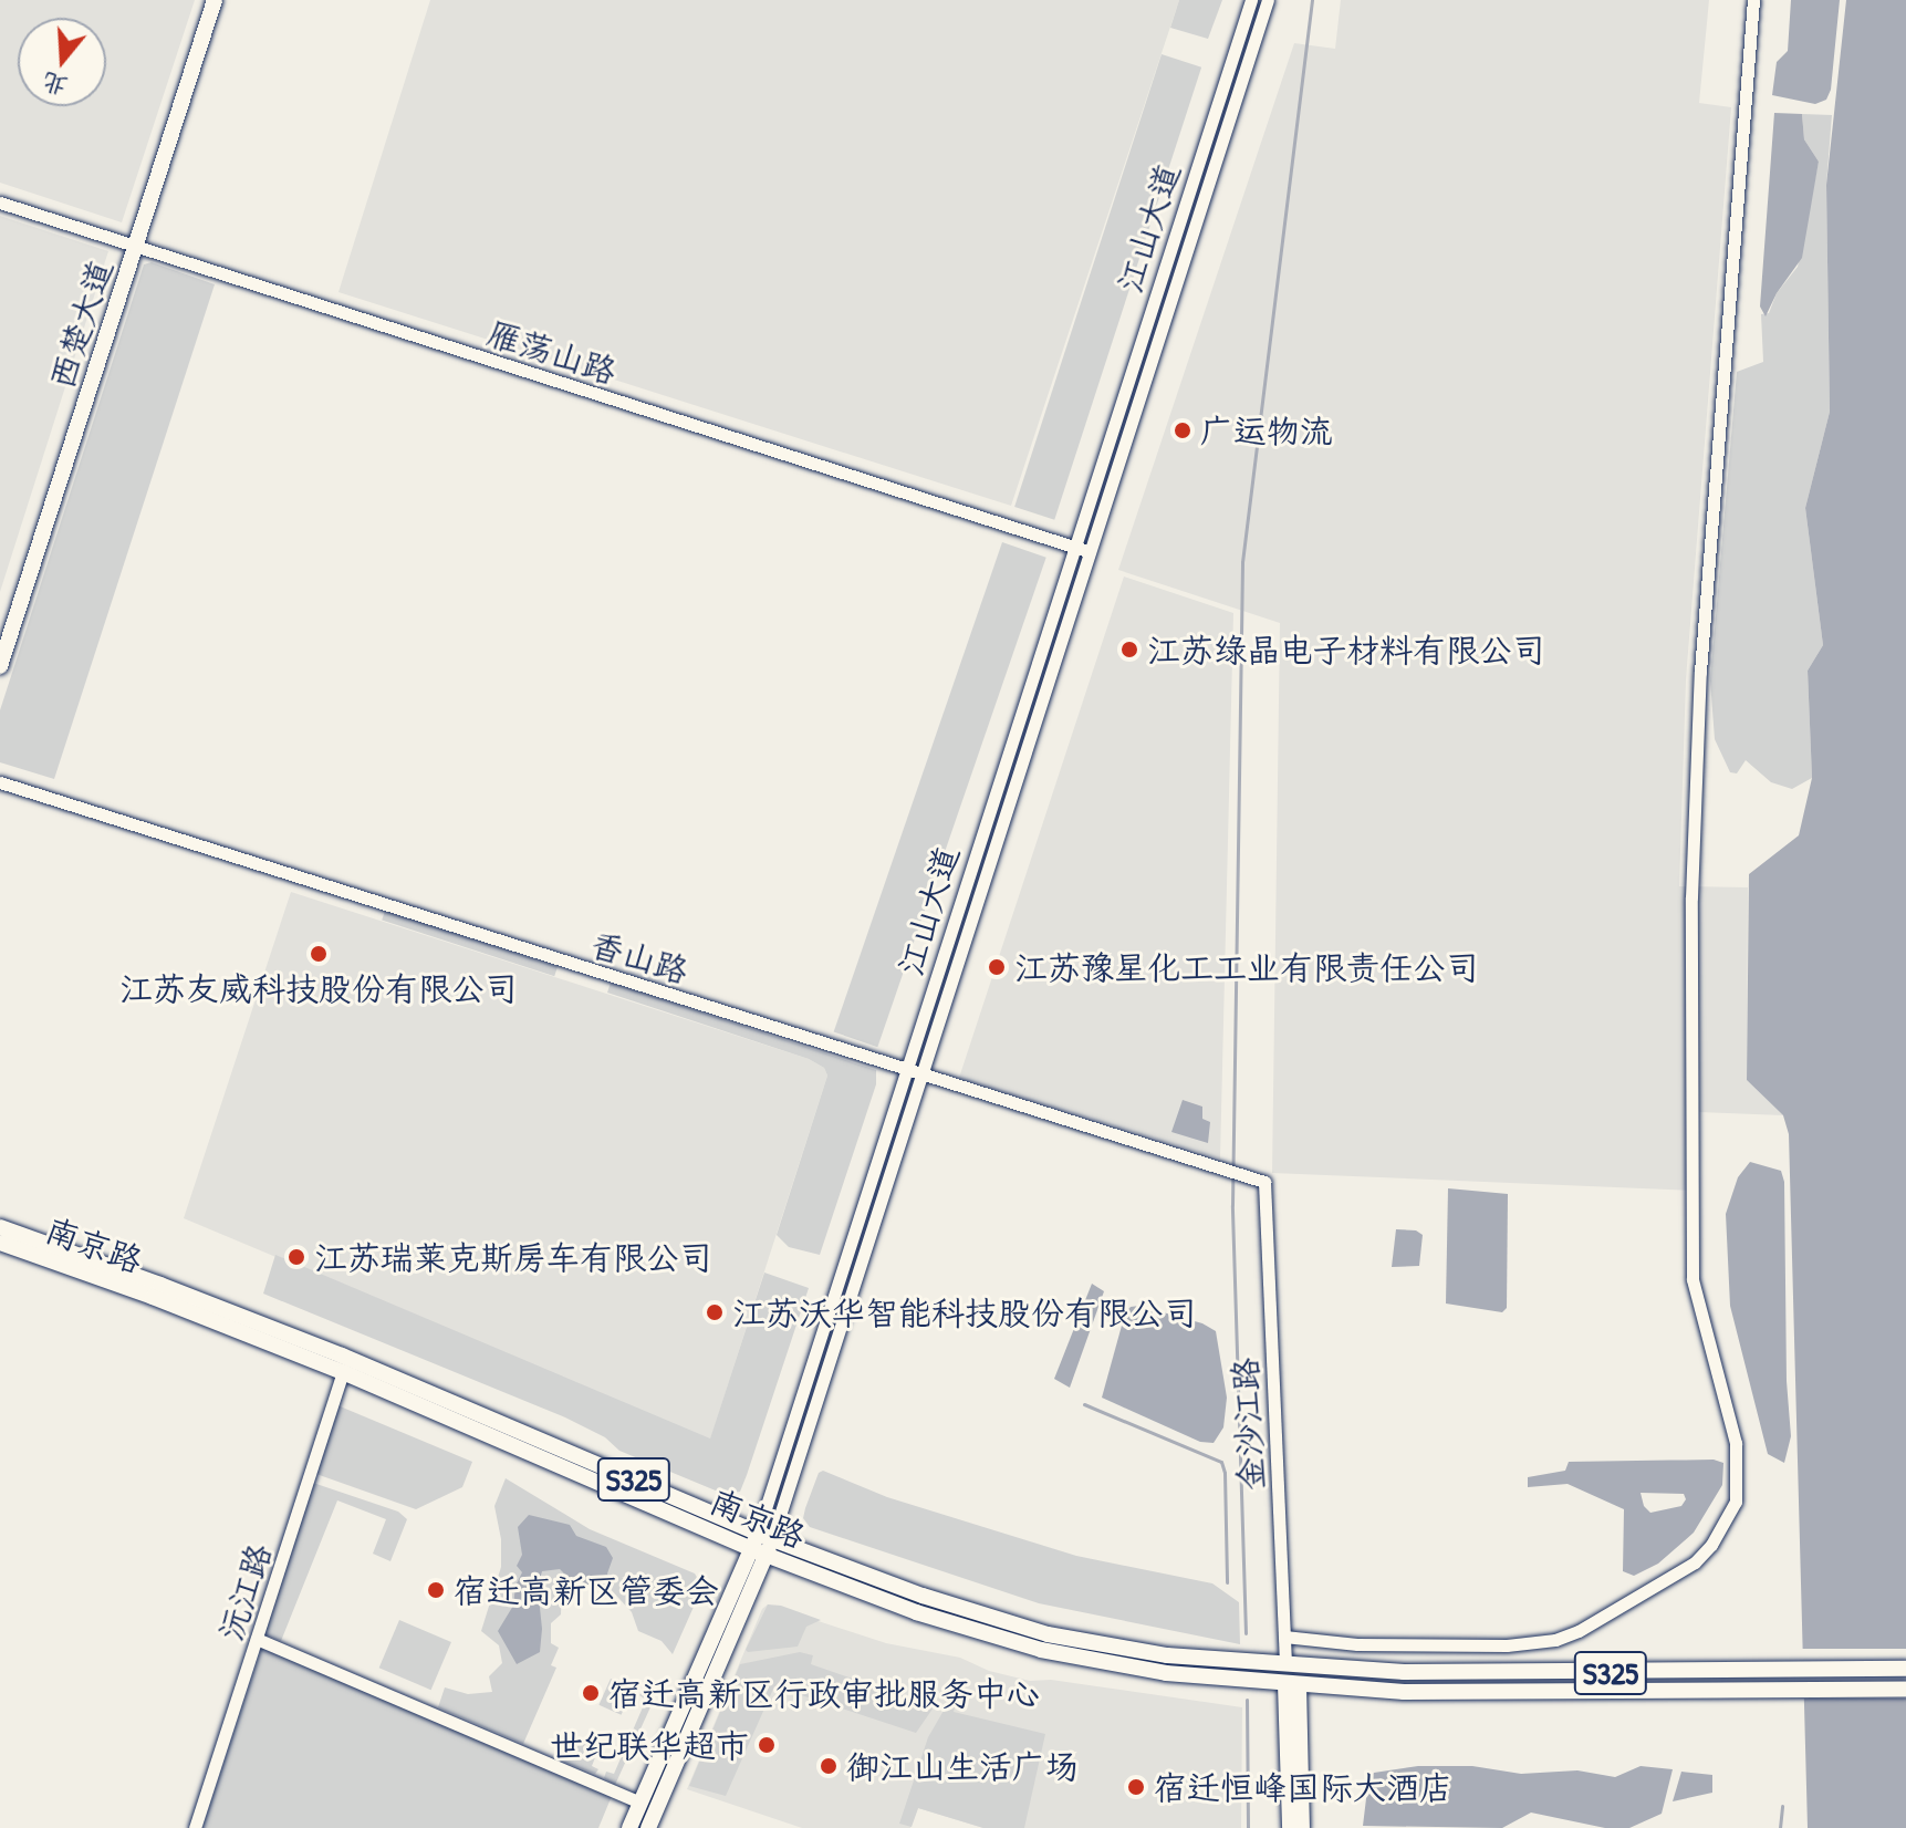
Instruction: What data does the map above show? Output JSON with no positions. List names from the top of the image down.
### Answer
{
  "streets": {
    "main road": [
      "江山大道",
      "西楚大道",
      "南京路",
      "S325"
    ],
    "street": [
      "雁荡山路",
      "香山路",
      "金沙江路",
      "沅江路"
    ]
  },
  "crossings": [
    ["江山大道", "雁荡山路"],
    ["江山大道", "香山路"],
    ["江山大道", "南京路"],
    ["西楚大道", "雁荡山路"],
    ["香山路", "金沙江路"],
    ["南京路", "金沙江路"],
    ["南京路", "沅江路"]
  ],
  "places": [
    "广运物流",
    "江苏绿晶电子材料有限公司",
    "江苏友威科技股份有限公司",
    "江苏豫星化工工业有限责任公司",
    "江苏瑞莱克斯房车有限公司",
    "江苏沃华智能科技股份有限公司",
    "宿迁高新区管委会",
    "宿迁高新区行政审批服务中心",
    "世纪联华超市",
    "御江山生活广场",
    "宿迁恒峰国际大酒店"
  ],
  "north": "bottom"
}
